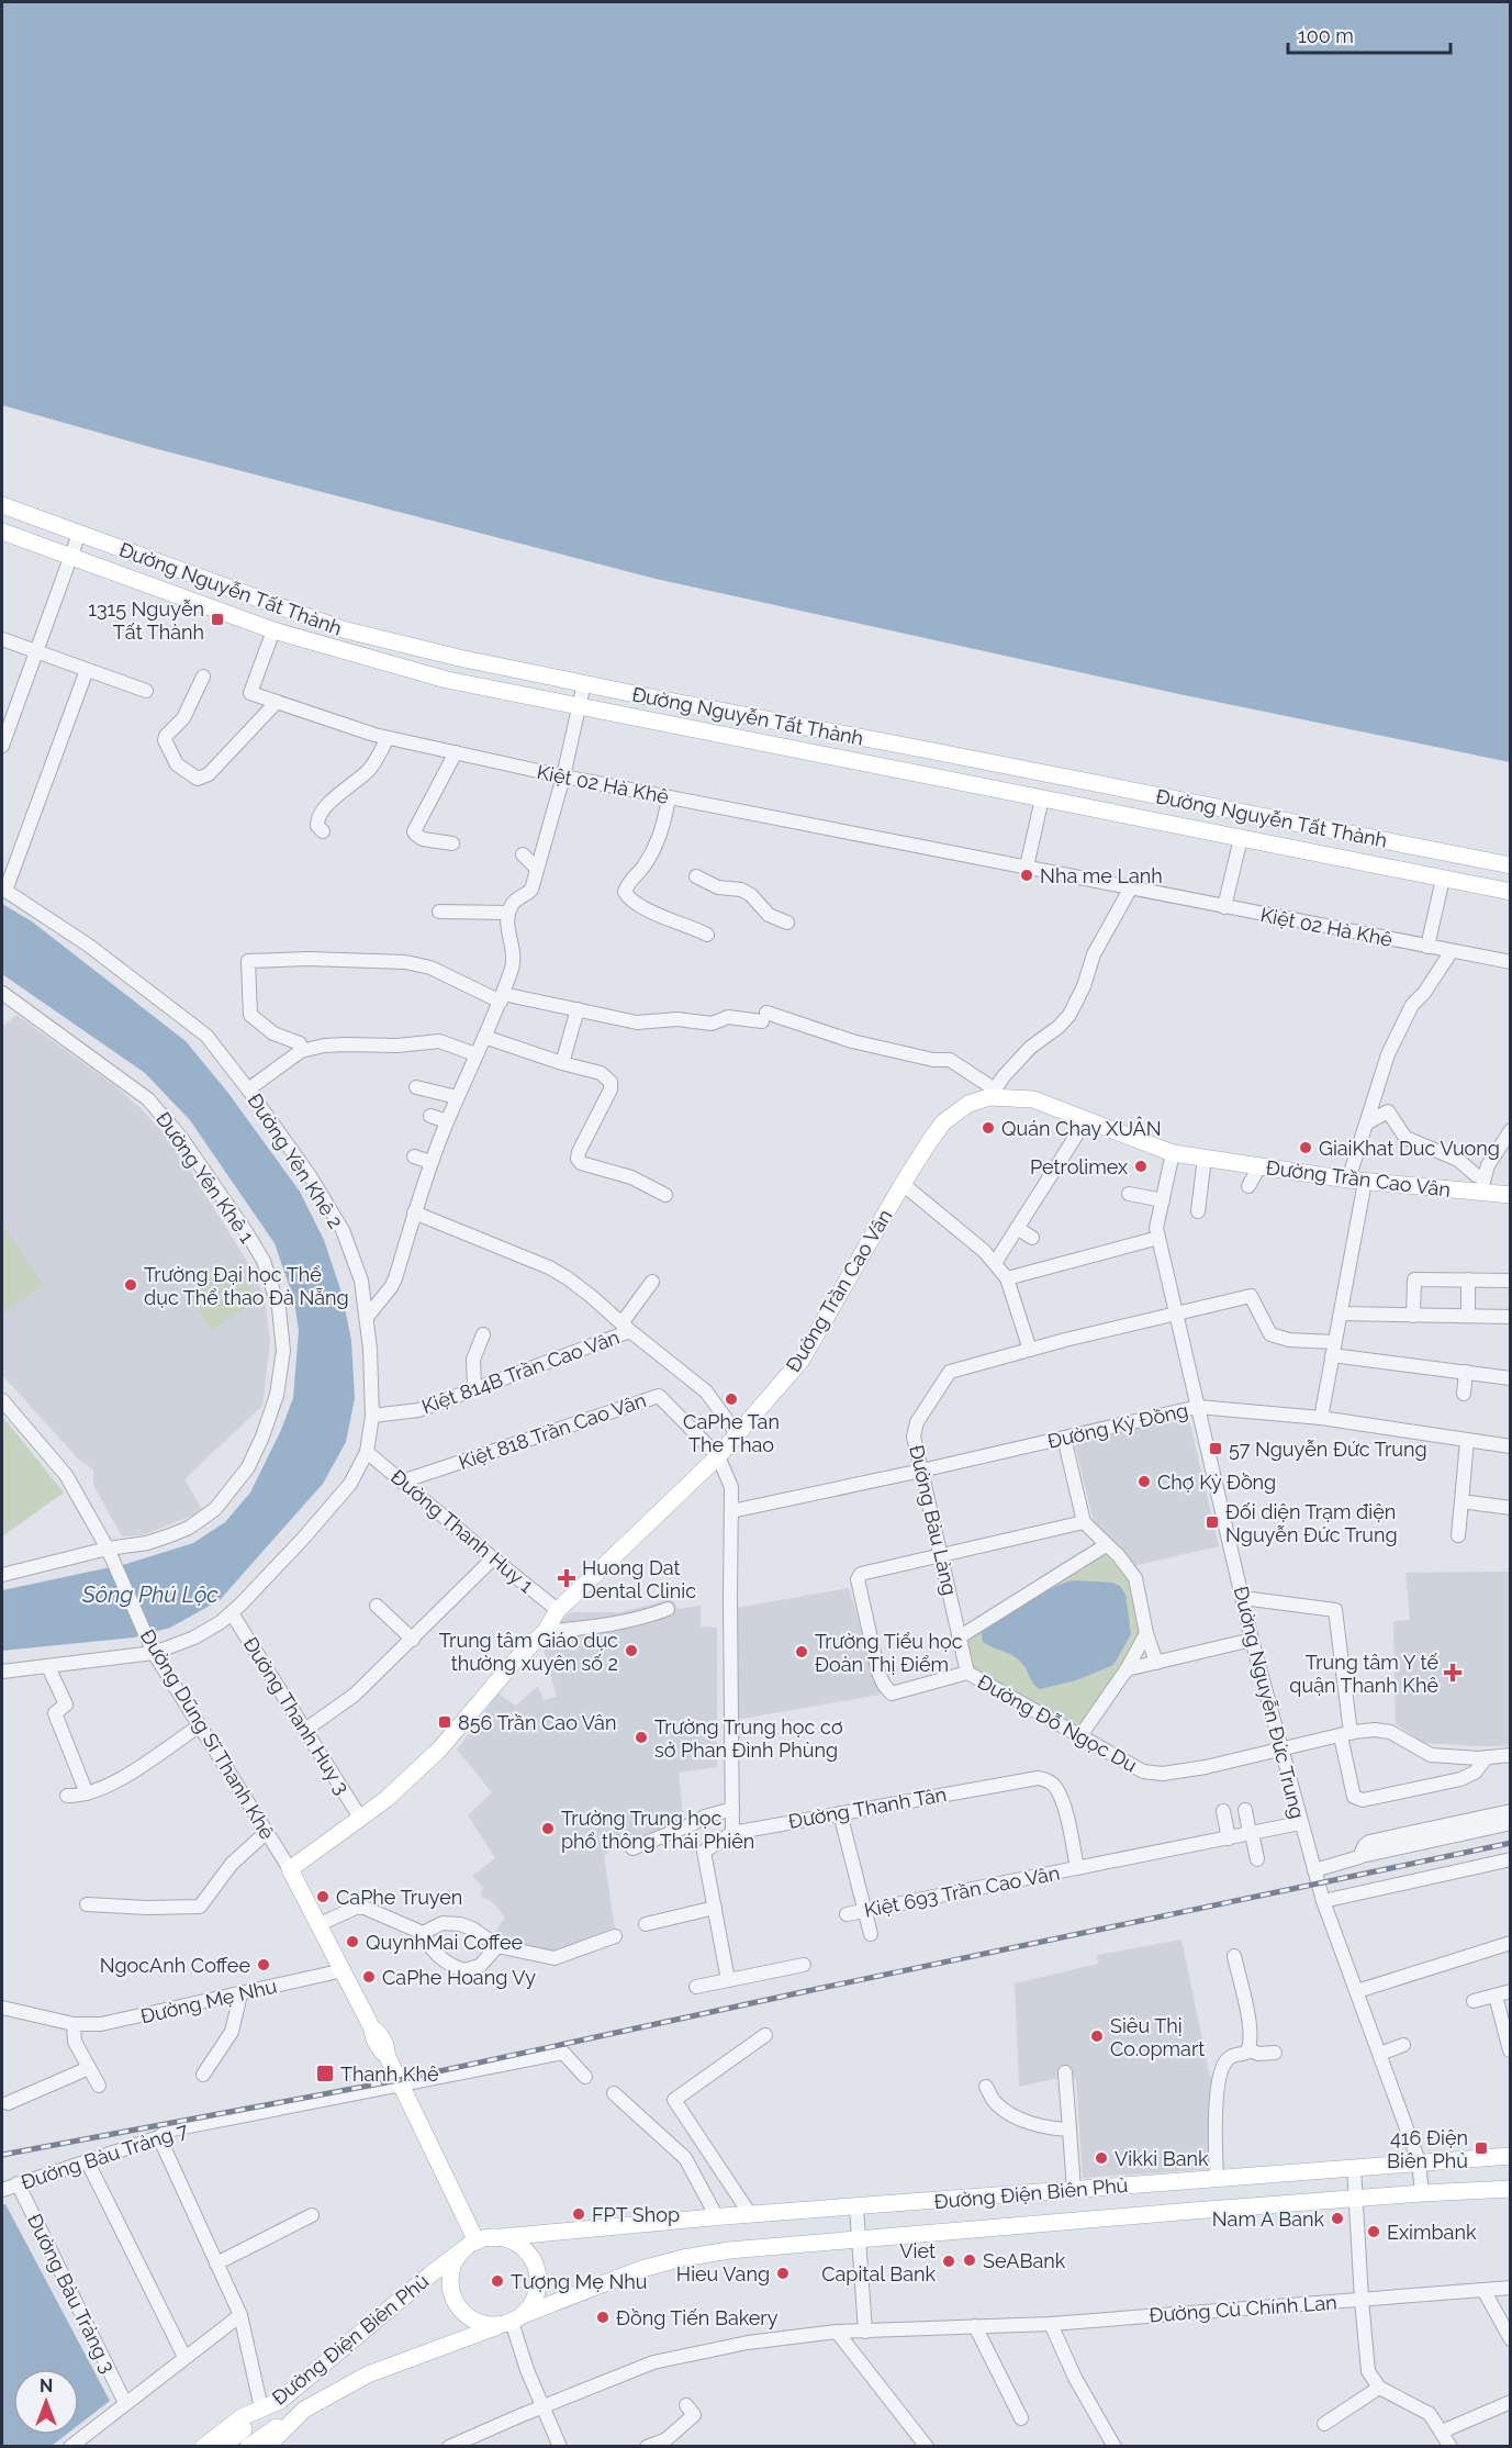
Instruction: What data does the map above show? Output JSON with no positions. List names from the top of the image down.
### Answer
{
  "streets": {
    "main road": ["Đường Nguyễn Tất Thành", "Đường Trần Cao Vân", "Đường Điện Biên Phủ"],
    "street": [
      "Kiệt 02 Hà Khê",
      "Đường Yên Khê 2",
      "Đường Yên Khê 1",
      "Kiệt 814B Trần Cao Vân",
      "Đường Kỳ Đồng",
      "Kiệt 818 Trần Cao Vân",
      "Đường Bàu Làng",
      "Đường Thanh Huy 1",
      "Đường Nguyễn Đức Trung",
      "Đường Thanh Huy 3",
      "Đường Đỗ Ngọc Du",
      "Đường Dũng Sĩ Thanh Khê",
      "Đường Thanh Tân",
      "Kiệt 693 Trần Cao Vân",
      "Đường Mẹ Nhu",
      "Đường Bàu Trảng 7",
      "Đường Bàu Trảng 3",
      "Đường Cù Chính Lan"
    ]
  },
  "crossings": [
    ["Đường Nguyễn Tất Thành", "Kiệt 02 Hà Khê"],
    ["Đường Yên Khê 2", "Kiệt 814B Trần Cao Vân"],
    ["Đường Yên Khê 2", "Đường Thanh Huy 1"],
    ["Đường Yên Khê 2", "Đường Thanh Huy 3"],
    ["Đường Yên Khê 2", "Đường Dũng Sĩ Thanh Khê"],
    ["Đường Yên Khê 1", "Đường Dũng Sĩ Thanh Khê"],
    ["Đường Trần Cao Vân", "Kiệt 818 Trần Cao Vân"],
    ["Đường Trần Cao Vân", "Đường Thanh Huy 1"],
    ["Đường Trần Cao Vân", "Đường Nguyễn Đức Trung"],
    ["Đường Trần Cao Vân", "Đường Thanh Huy 3"],
    ["Đường Trần Cao Vân", "Đường Dũng Sĩ Thanh Khê"],
    ["Đường Kỳ Đồng", "Đường Bàu Làng"],
    ["Đường Kỳ Đồng", "Đường Nguyễn Đức Trung"],
    ["Kiệt 818 Trần Cao Vân", "Đường Thanh Huy 1"],
    ["Đường Bàu Làng", "Đường Nguyễn Đức Trung"],
    ["Đường Bàu Làng", "Đường Đỗ Ngọc Du"],
    ["Đường Nguyễn Đức Trung", "Đường Đỗ Ngọc Du"],
    ["Đường Nguyễn Đức Trung", "Kiệt 693 Trần Cao Vân"],
    ["Đường Nguyễn Đức Trung", "Đường Điện Biên Phủ"],
    ["Đường Thanh Tân", "Kiệt 693 Trần Cao Vân"],
    ["Đường Bàu Trảng 7", "Đường Bàu Trảng 3"]
  ],
  "water": ["Sông Phú Lộc"],
  "places": {
    "transit": [
      "1315 Nguyễn Tất Thành",
      "57 Nguyễn Đức Trung",
      "Đối diện Trạm điện Nguyễn Đức Trung",
      "856 Trần Cao Vân",
      "Thanh Khê",
      "416 Điện Biên Phủ"
    ],
    "other": [
      "Nha me Lanh",
      "Quán Chay XUÂN",
      "GiaiKhat Duc Vuong",
      "Petrolimex",
      "Trường Đại học Thể dục Thể thao Đà Nẵng",
      "CaPhe Tan The Thao",
      "Chợ Kỳ Đồng",
      "Trung tâm Giáo dục thường xuyên số 2",
      "Trường Tiểu học Đoàn Thị Điểm",
      "Trường Trung học cơ sở Phan Đình Phùng",
      "Trường Trung học phổ thông Thái Phiên",
      "CaPhe Truyen",
      "QuynhMai Coffee",
      "NgocAnh Coffee",
      "CaPhe Hoang Vy",
      "Siêu Thị Co.opmart",
      "Vikki Bank",
      "FPT Shop",
      "Nam A Bank",
      "Eximbank",
      "SeABank",
      "Viet Capital Bank",
      "Hieu Vang",
      "Tượng Mẹ Nhu",
      "Đồng Tiến Bakery"
    ],
    "health": ["Huong Dat Dental Clinic", "Trung tâm Y tế quận Thanh Khê"]
  },
  "scale_bar": "100 m",
  "north": "top"
}
